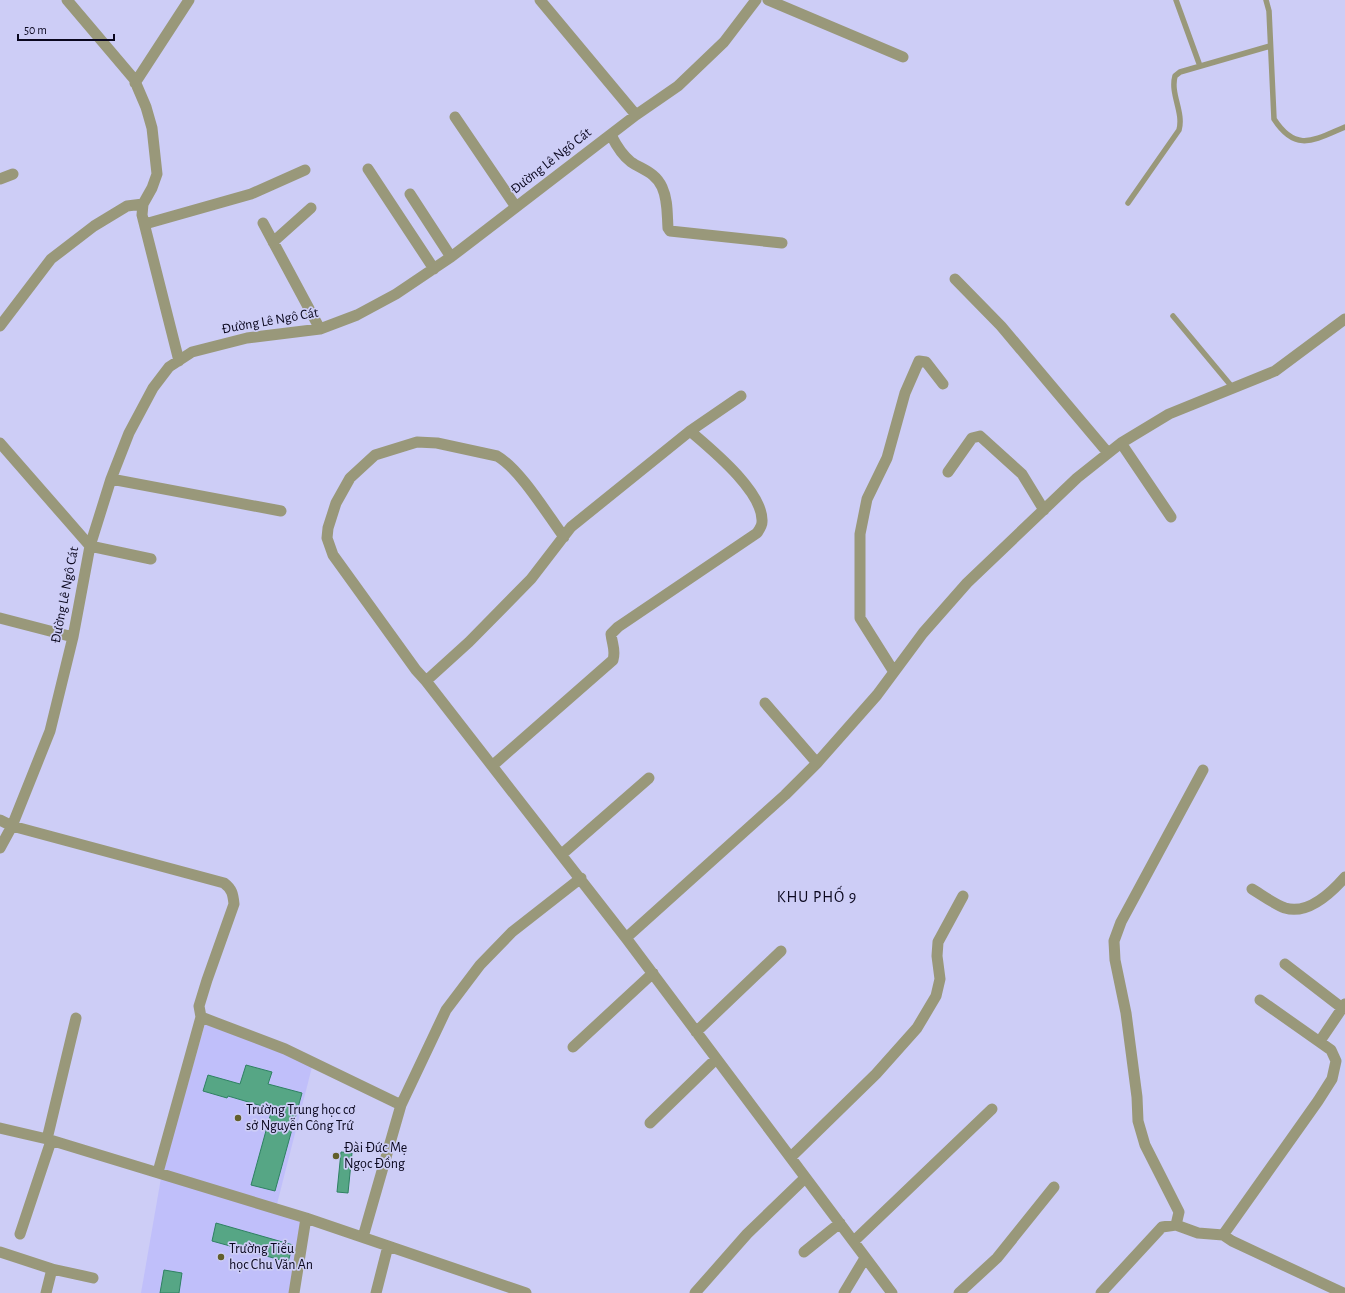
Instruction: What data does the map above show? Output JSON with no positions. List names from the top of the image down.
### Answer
{
  "streets": {
    "street": ["Đường Lê Ngô Cát"]
  },
  "districts": ["KHU PHỐ 9"],
  "places": ["Trường Trung học cơ sở Nguyễn Công Trứ", "Đài Đức Mẹ Ngọc Đồng", "Trường Tiểu học Chu Văn An"],
  "scale_bar": "50 m"
}
